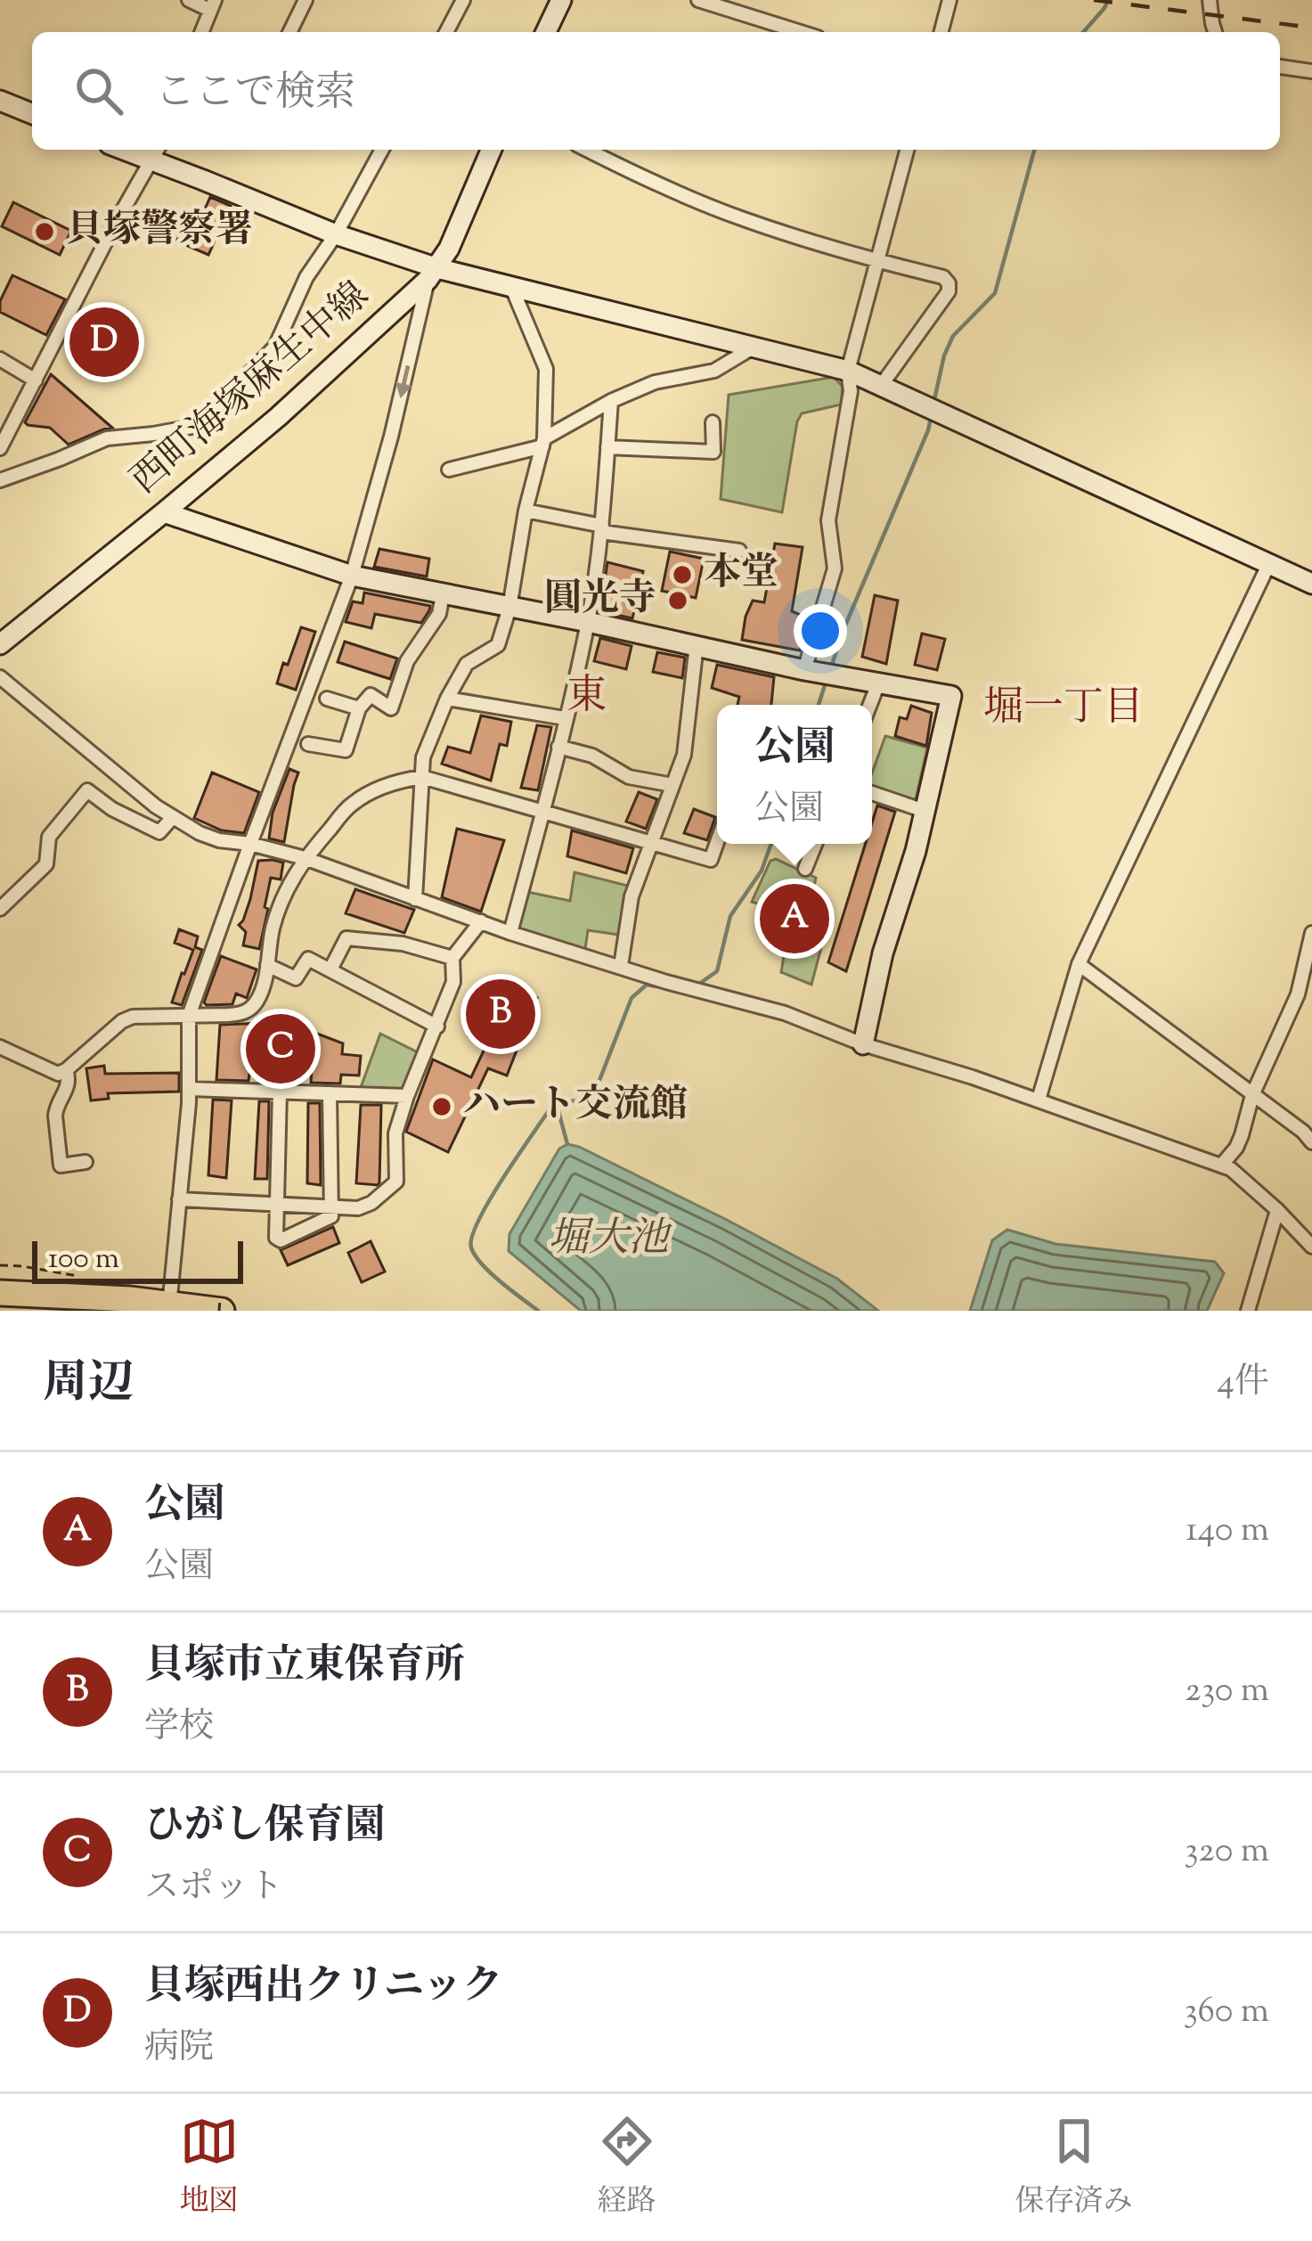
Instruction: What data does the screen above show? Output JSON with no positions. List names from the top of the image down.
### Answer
{
  "streets": {
    "street": ["西町海塚麻生中線"]
  },
  "districts": ["東", "堀一丁目"],
  "water": ["堀大池"],
  "places": [
    "貝塚警察署",
    "本堂",
    "圓光寺",
    "ハート交流館"
  ],
  "scale_bar": "100 m",
  "page": {
    "search": "ここで検索",
    "pins": [
      "D",
      "A",
      "B",
      "C"
    ],
    "popup": ["公園", "公園"],
    "scale": "100 m",
    "heading": ["周辺", "4件"],
    "list": [
      {
        "mark": "A",
        "name": "公園",
        "note": "公園",
        "value": "140 m"
      },
      {
        "mark": "B",
        "name": "貝塚市立東保育所",
        "note": "学校",
        "value": "230 m"
      },
      {
        "mark": "C",
        "name": "ひがし保育園",
        "note": "スポット",
        "value": "320 m"
      },
      {
        "mark": "D",
        "name": "貝塚西出クリニック",
        "note": "病院",
        "value": "360 m"
      }
    ],
    "nav": ["地図", "経路", "保存済み"]
  }
}
